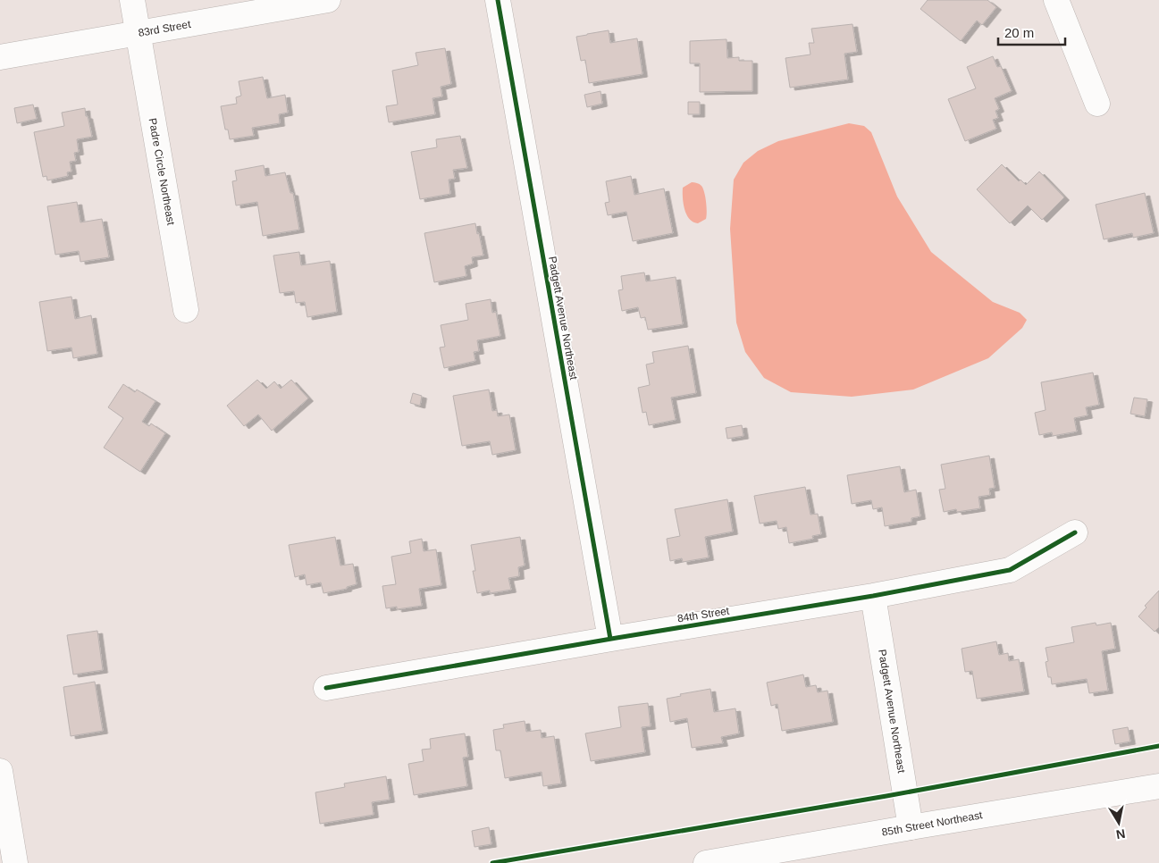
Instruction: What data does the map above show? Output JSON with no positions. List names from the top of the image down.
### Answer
{
  "streets": {
    "street": [
      "83rd Street",
      "Padre Circle Northeast",
      "Padgett Avenue Northeast",
      "84th Street",
      "85th Street Northeast"
    ]
  },
  "crossings": [
    ["83rd Street", "Padre Circle Northeast"],
    ["Padgett Avenue Northeast", "84th Street"],
    ["Padgett Avenue Northeast", "85th Street Northeast"]
  ],
  "scale_bar": "20 m",
  "north": "bottom"
}
